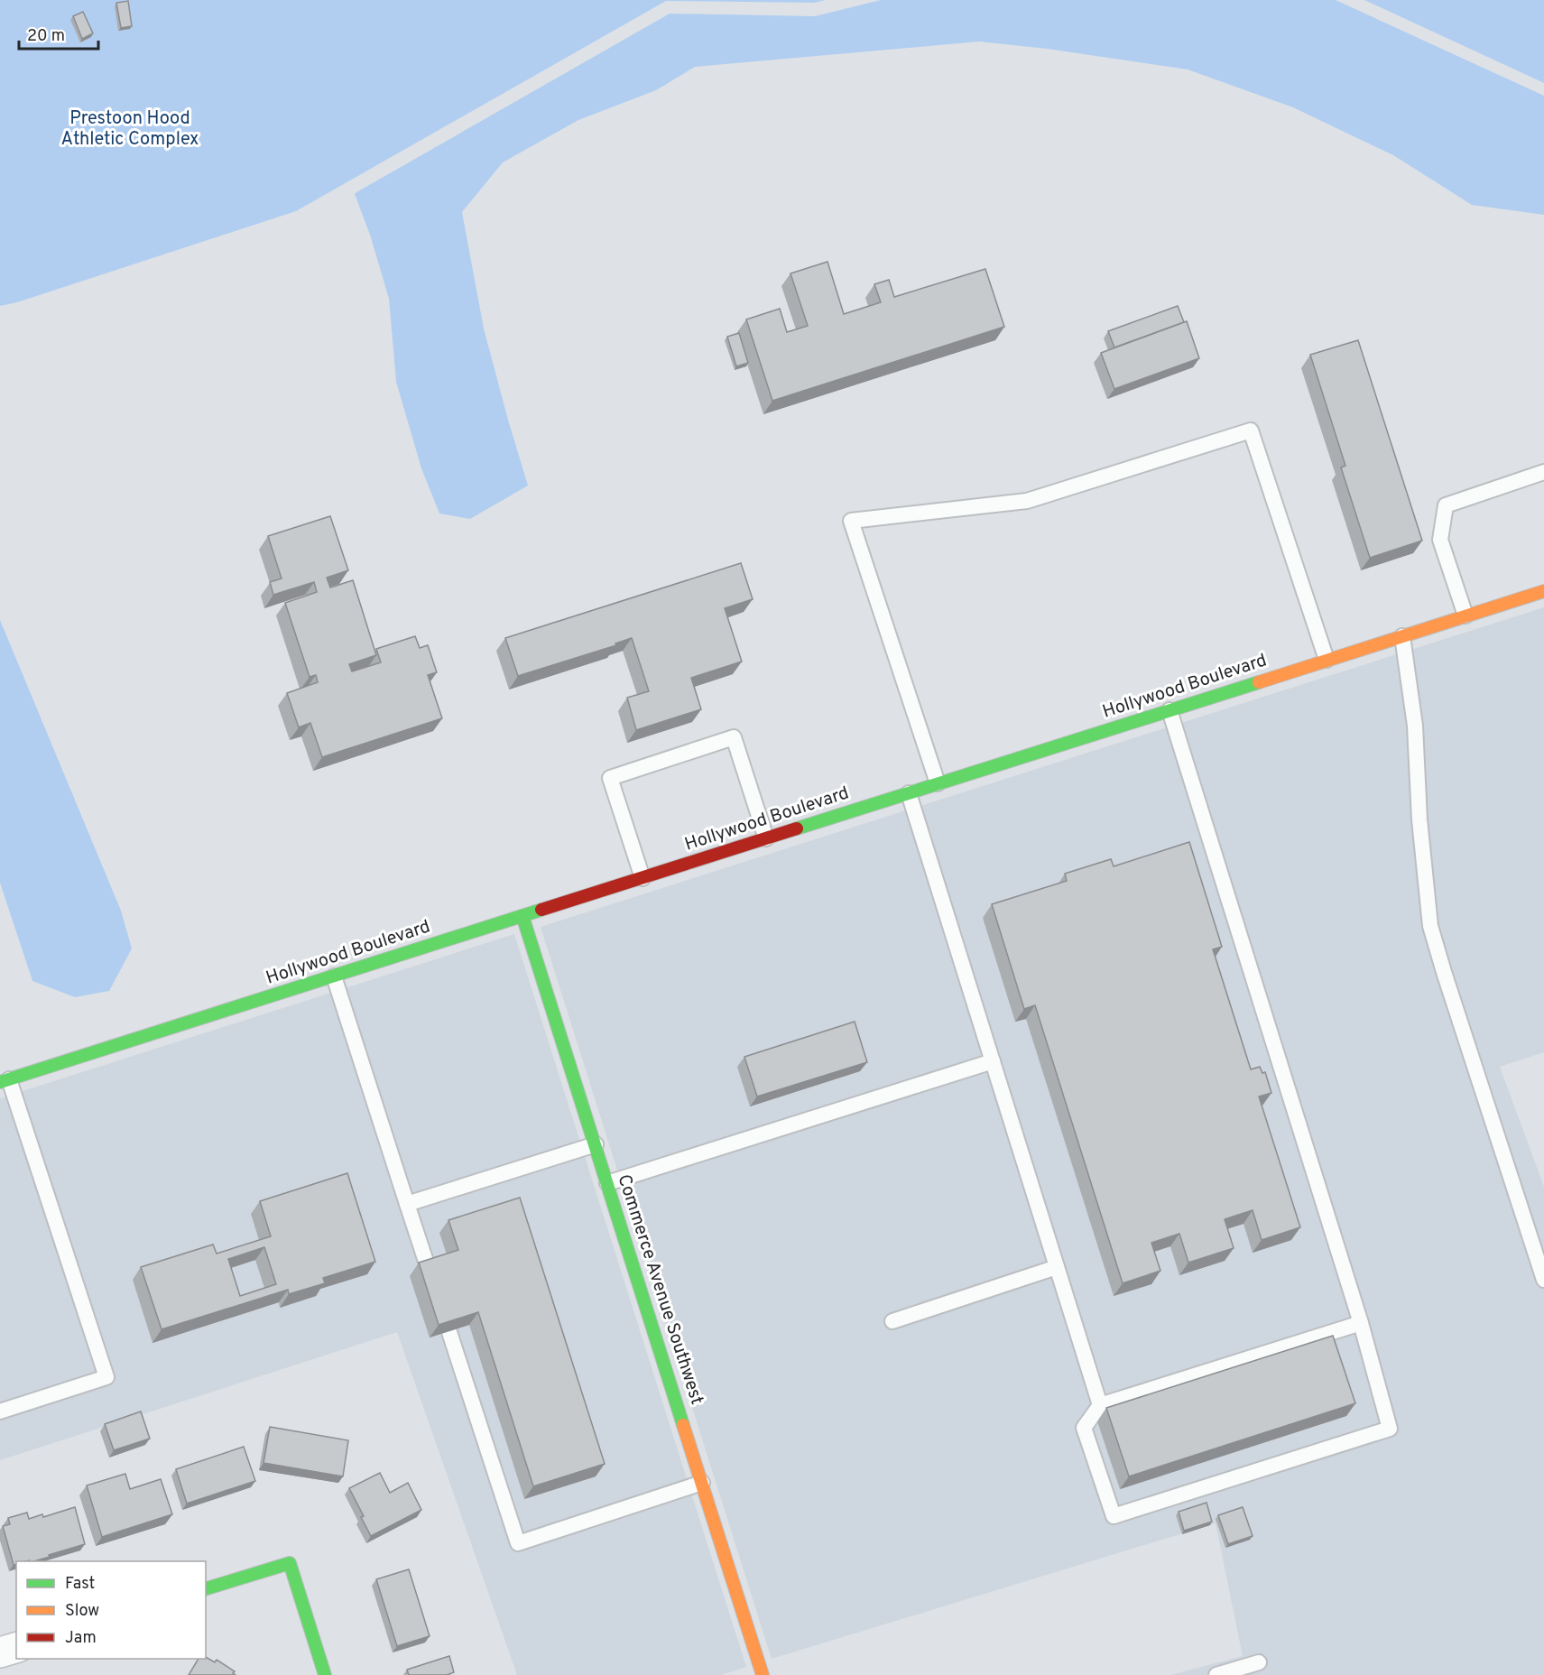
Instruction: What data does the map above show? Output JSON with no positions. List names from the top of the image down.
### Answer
{
  "streets": {
    "street": ["Hollywood Boulevard", "Commerce Avenue Southwest"]
  },
  "crossings": [
    ["Hollywood Boulevard", "Commerce Avenue Southwest"]
  ],
  "parks": ["Prestoon Hood Athletic Complex"],
  "legend": ["Fast", "Slow", "Jam"],
  "scale_bar": "20 m"
}
